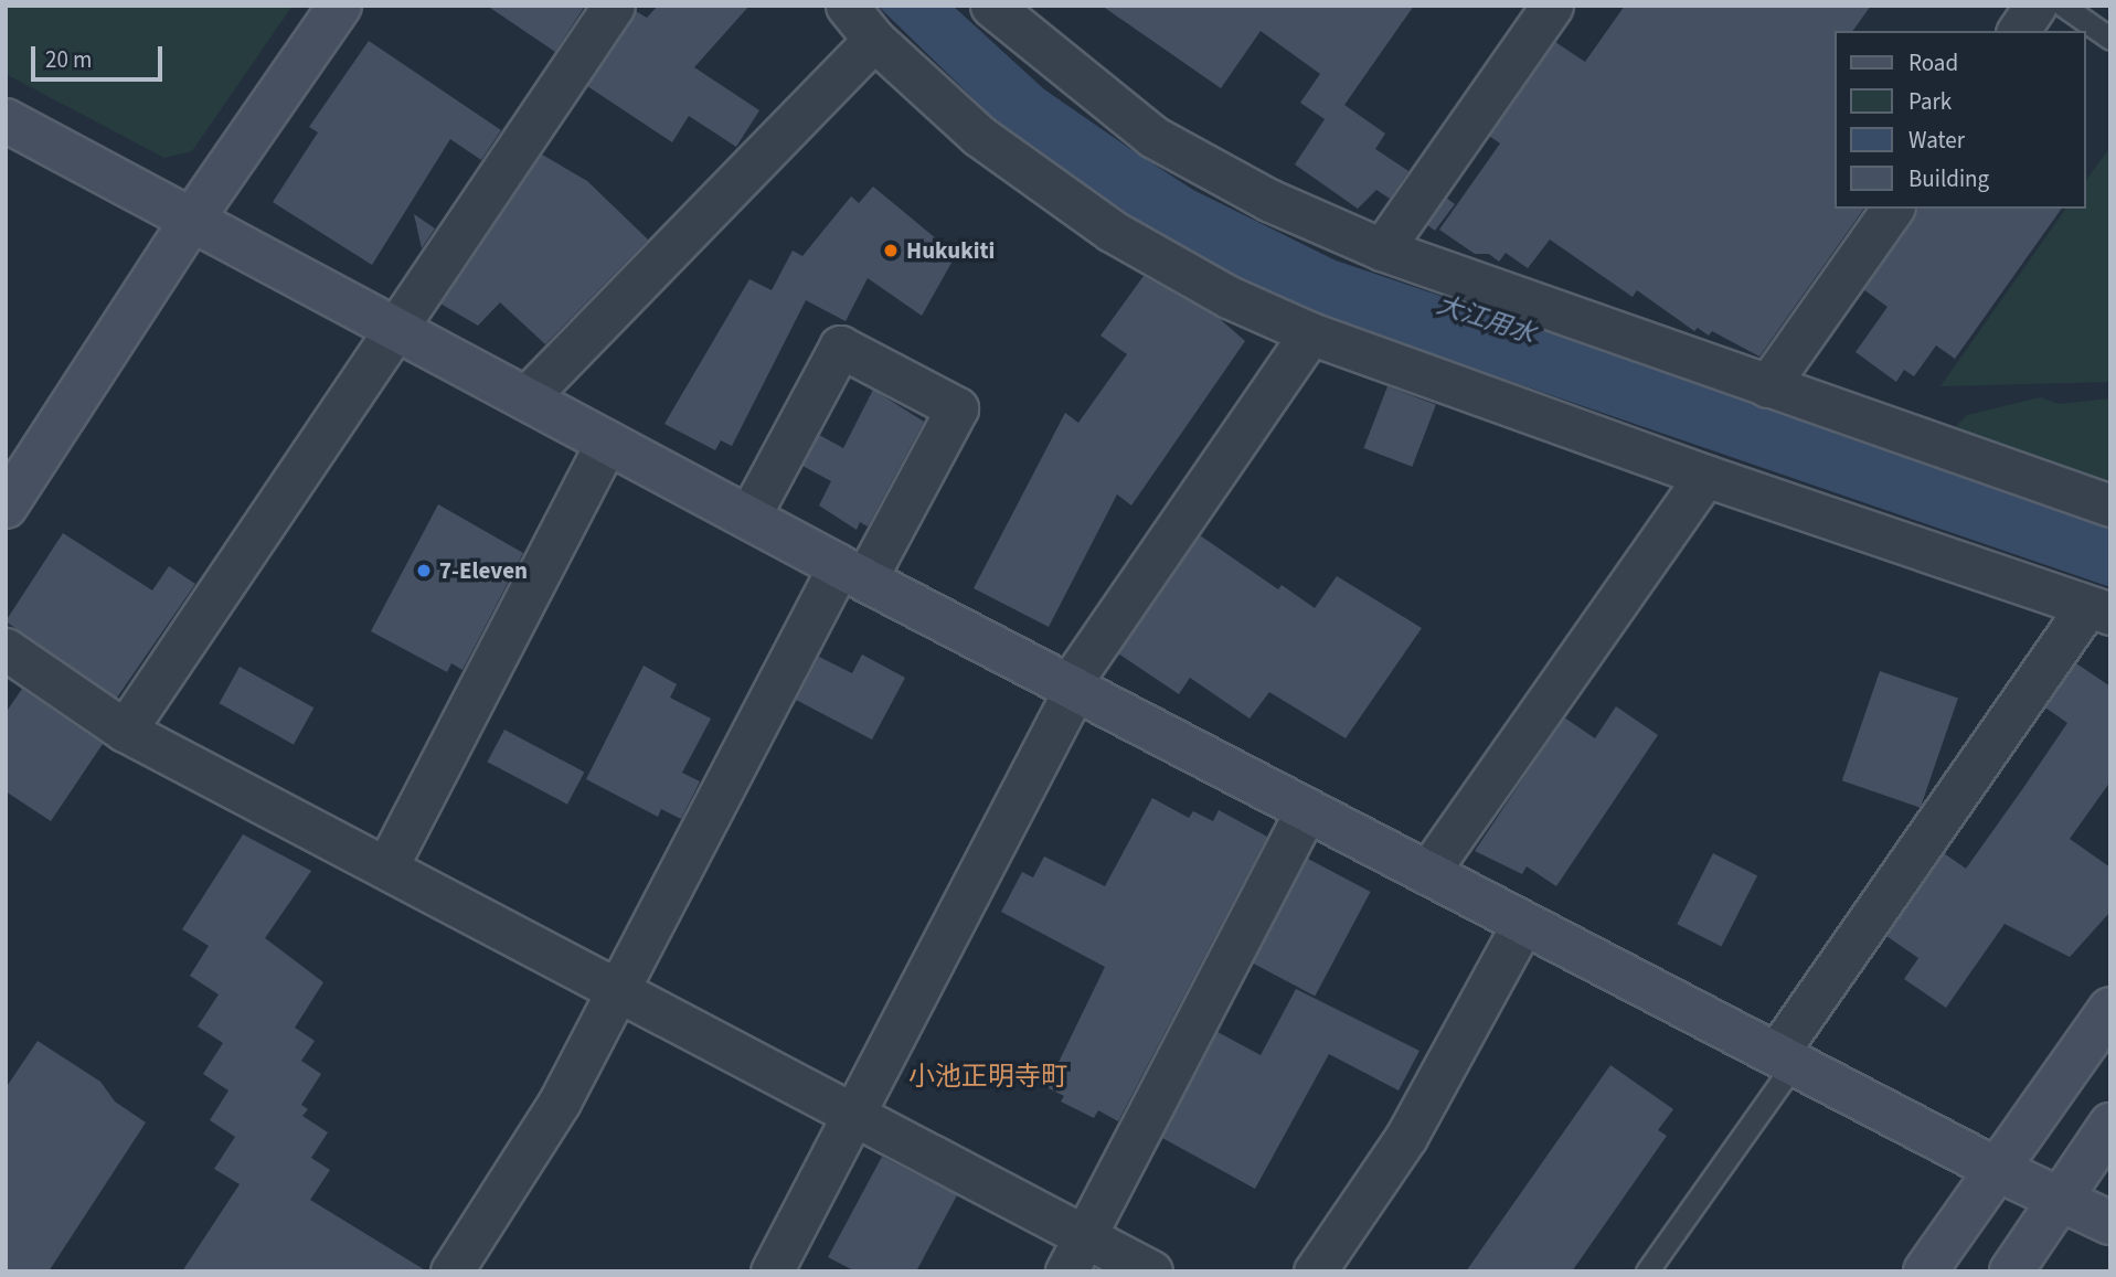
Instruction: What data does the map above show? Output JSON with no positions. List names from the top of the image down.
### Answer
{
  "districts": ["小池正明寺町"],
  "water": ["大江用水"],
  "places": ["Hukukiti", "7-Eleven"],
  "legend": [
    "Road",
    "Park",
    "Water",
    "Building"
  ],
  "scale_bar": "20 m"
}
